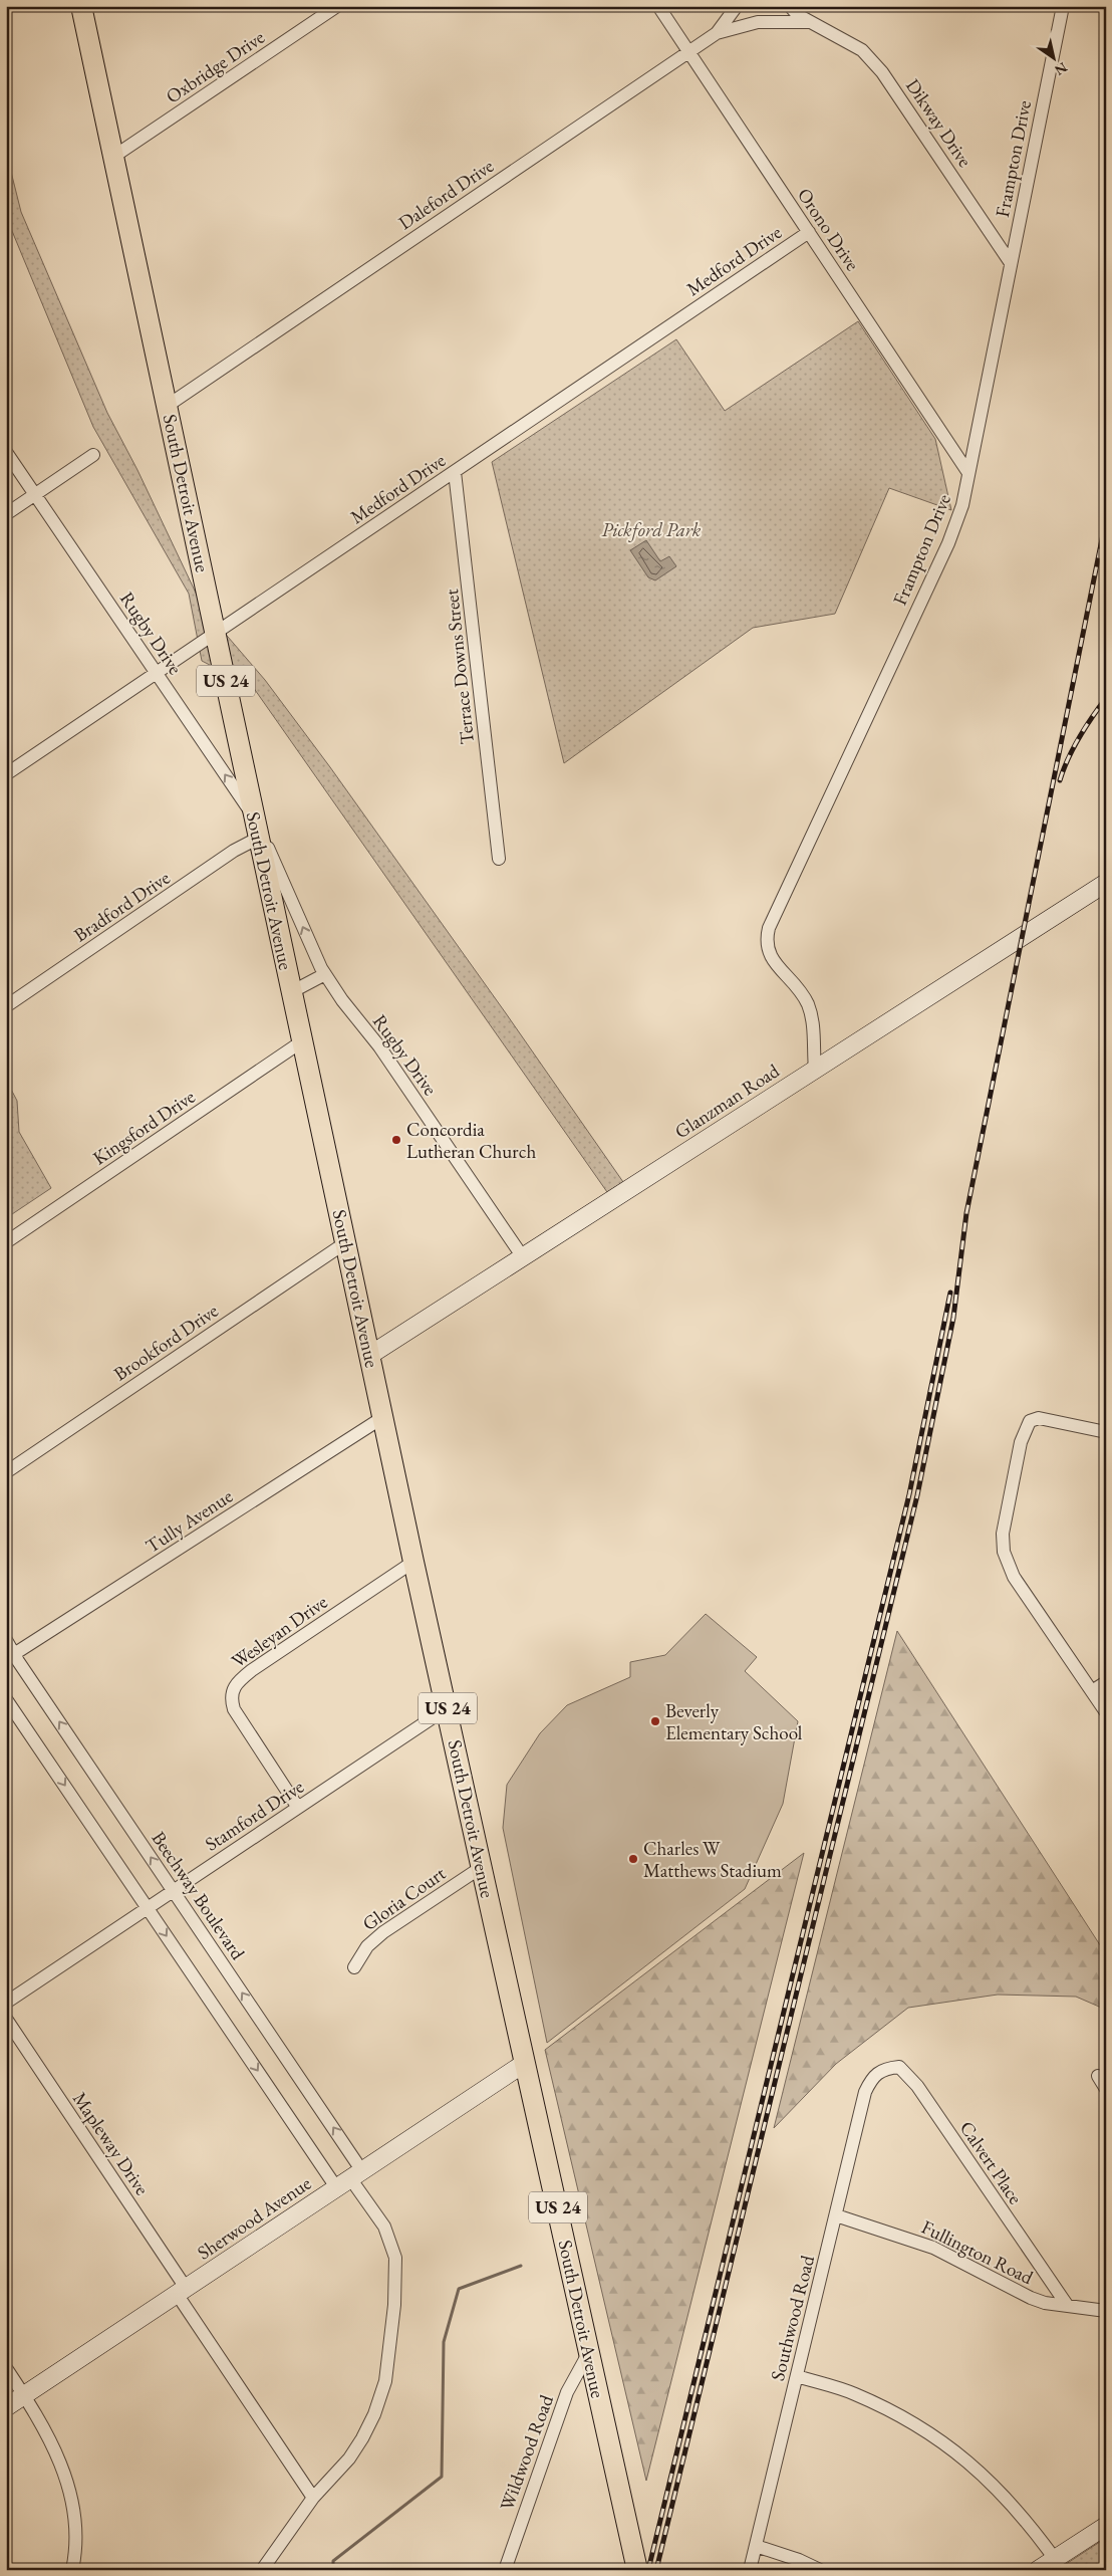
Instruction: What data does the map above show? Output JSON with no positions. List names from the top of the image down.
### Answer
{
  "streets": {
    "main road": ["South Detroit Avenue", "US 24"],
    "street": [
      "Oxbridge Drive",
      "Dikway Drive",
      "Frampton Drive",
      "Daleford Drive",
      "Orono Drive",
      "Medford Drive",
      "Rugby Drive",
      "Terrace Downs Street",
      "Bradford Drive",
      "Glanzman Road",
      "Kingsford Drive",
      "Brookford Drive",
      "Tully Avenue",
      "Wesleyan Drive",
      "Stamford Drive",
      "Beechway Boulevard",
      "Gloria Court",
      "Mapleway Drive",
      "Calvert Place",
      "Sherwood Avenue",
      "Fullington Road",
      "Southwood Road",
      "Wildwood Road"
    ]
  },
  "crossings": [
    ["Oxbridge Drive", "South Detroit Avenue"],
    ["Dikway Drive", "Frampton Drive"],
    ["Dikway Drive", "Daleford Drive"],
    ["Frampton Drive", "Orono Drive"],
    ["Frampton Drive", "Glanzman Road"],
    ["Daleford Drive", "Orono Drive"],
    ["Daleford Drive", "South Detroit Avenue"],
    ["Orono Drive", "Medford Drive"],
    ["Medford Drive", "South Detroit Avenue"],
    ["Medford Drive", "Rugby Drive"],
    ["Medford Drive", "Terrace Downs Street"],
    ["South Detroit Avenue", "Rugby Drive"],
    ["South Detroit Avenue", "Bradford Drive"],
    ["South Detroit Avenue", "Glanzman Road"],
    ["South Detroit Avenue", "Kingsford Drive"],
    ["South Detroit Avenue", "Brookford Drive"],
    ["South Detroit Avenue", "Tully Avenue"],
    ["South Detroit Avenue", "Wesleyan Drive"],
    ["South Detroit Avenue", "Stamford Drive"],
    ["South Detroit Avenue", "Gloria Court"],
    ["South Detroit Avenue", "Sherwood Avenue"],
    ["South Detroit Avenue", "Wildwood Road"],
    ["Rugby Drive", "Glanzman Road"],
    ["Tully Avenue", "Beechway Boulevard"],
    ["Wesleyan Drive", "Stamford Drive"],
    ["Stamford Drive", "Beechway Boulevard"],
    ["Beechway Boulevard", "Sherwood Avenue"],
    ["Mapleway Drive", "Sherwood Avenue"],
    ["Calvert Place", "Fullington Road"],
    ["Calvert Place", "Southwood Road"],
    ["Fullington Road", "Southwood Road"]
  ],
  "one_way": ["Rugby Drive"],
  "parks": ["Pickford Park"],
  "places": ["Concordia Lutheran Church", "Beverly Elementary School", "Charles W Matthews Stadium"],
  "north": "bottom right"
}
